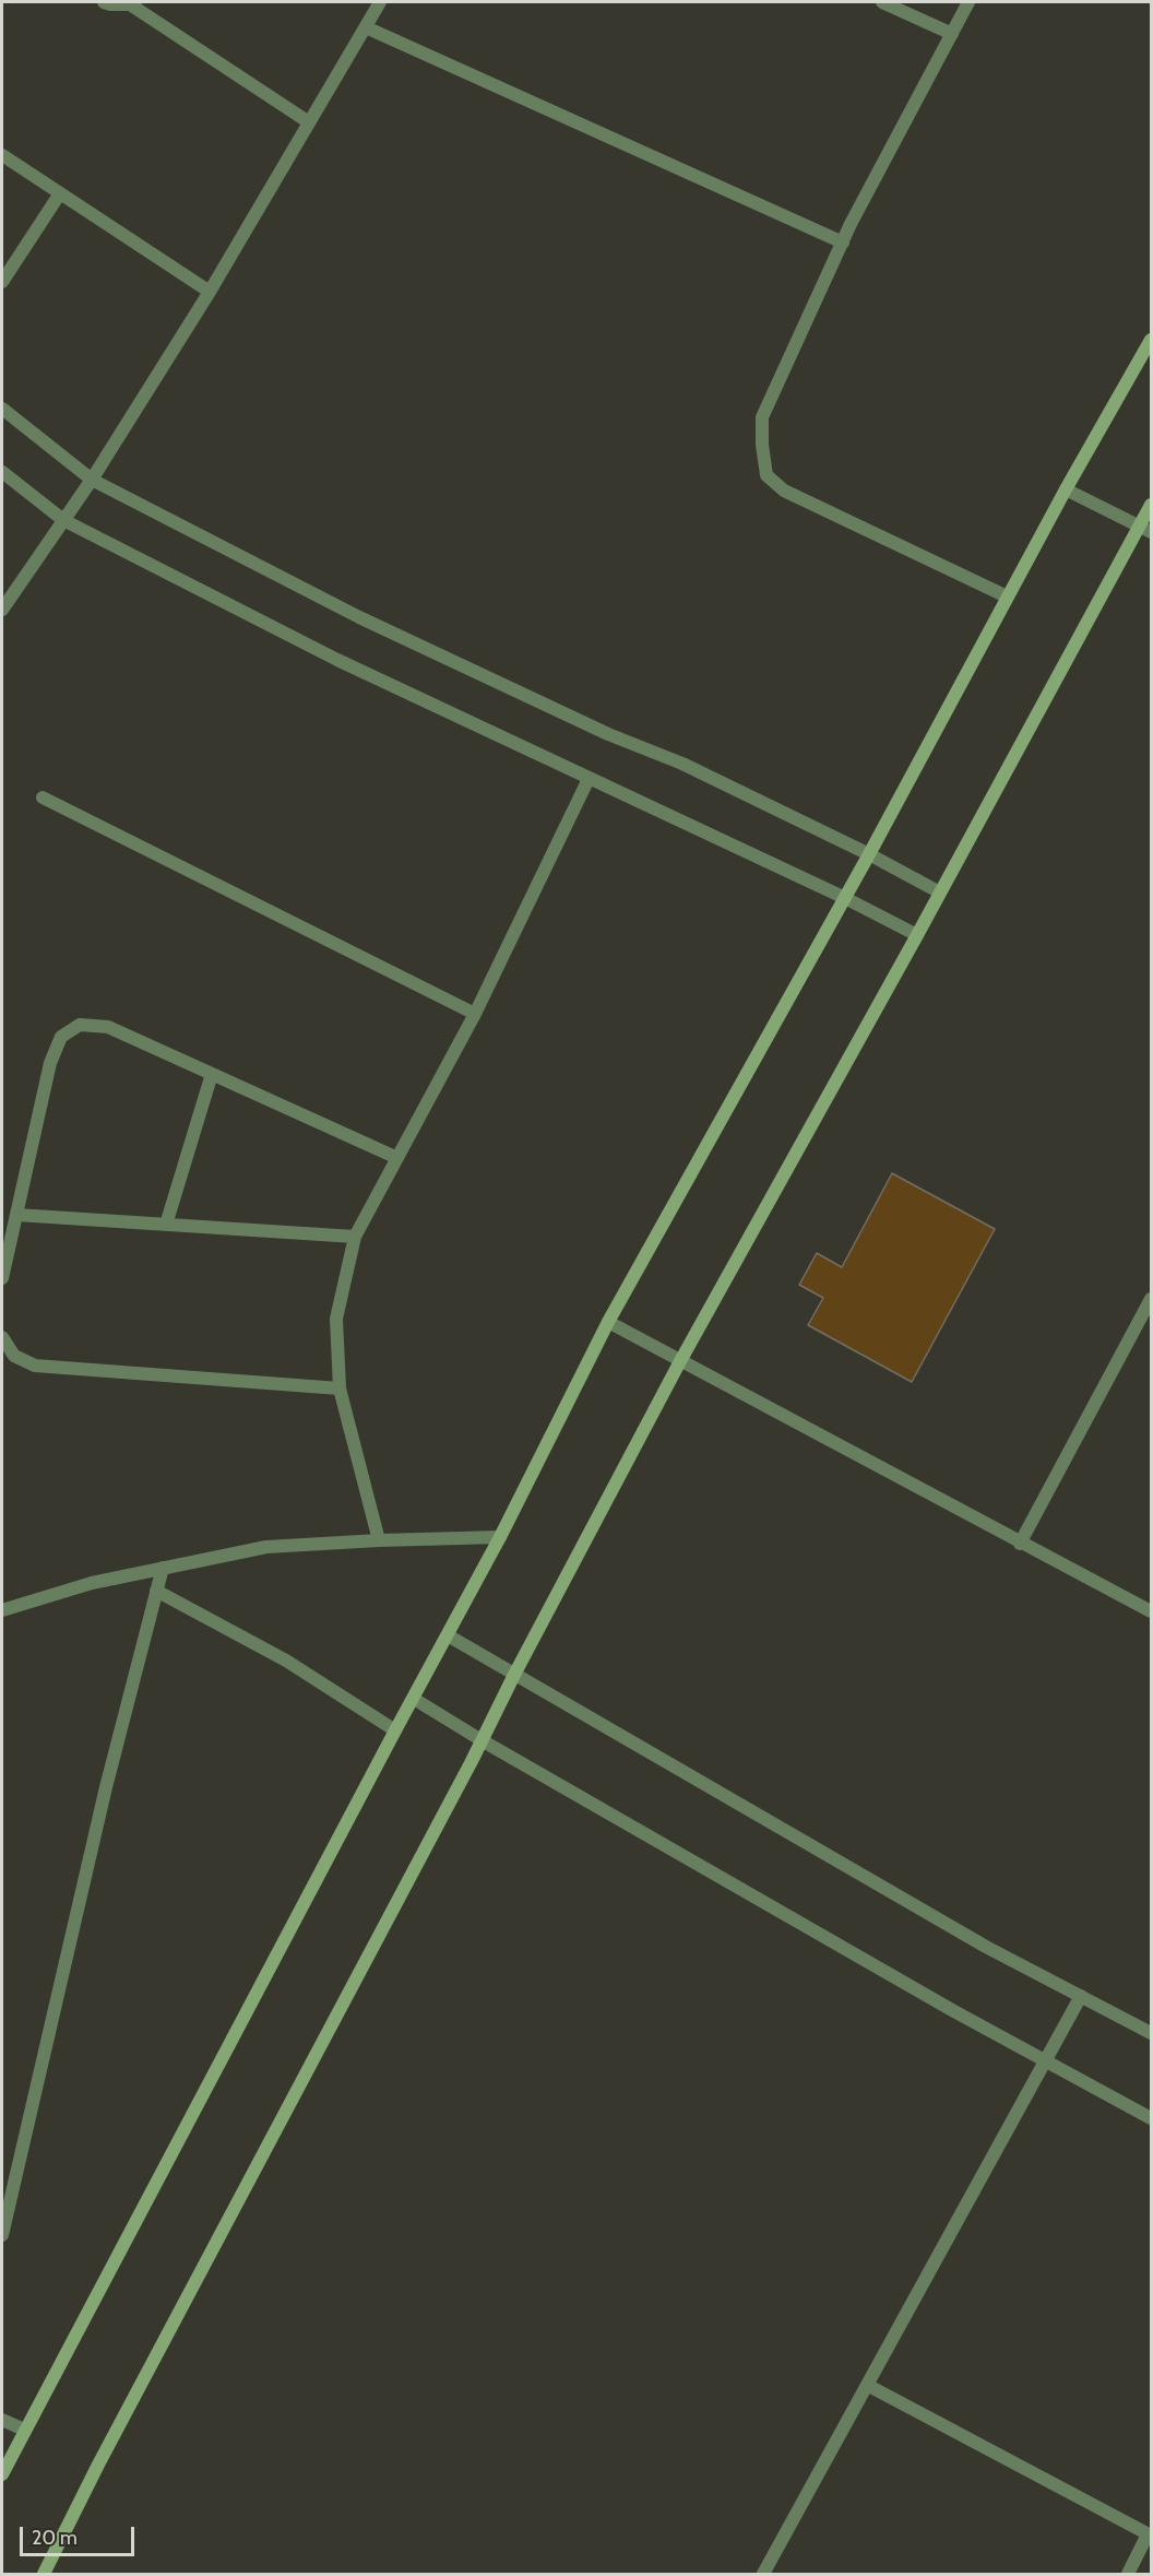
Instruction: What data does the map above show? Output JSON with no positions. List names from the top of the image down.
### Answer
{
  "scale_bar": "20 m"
}
